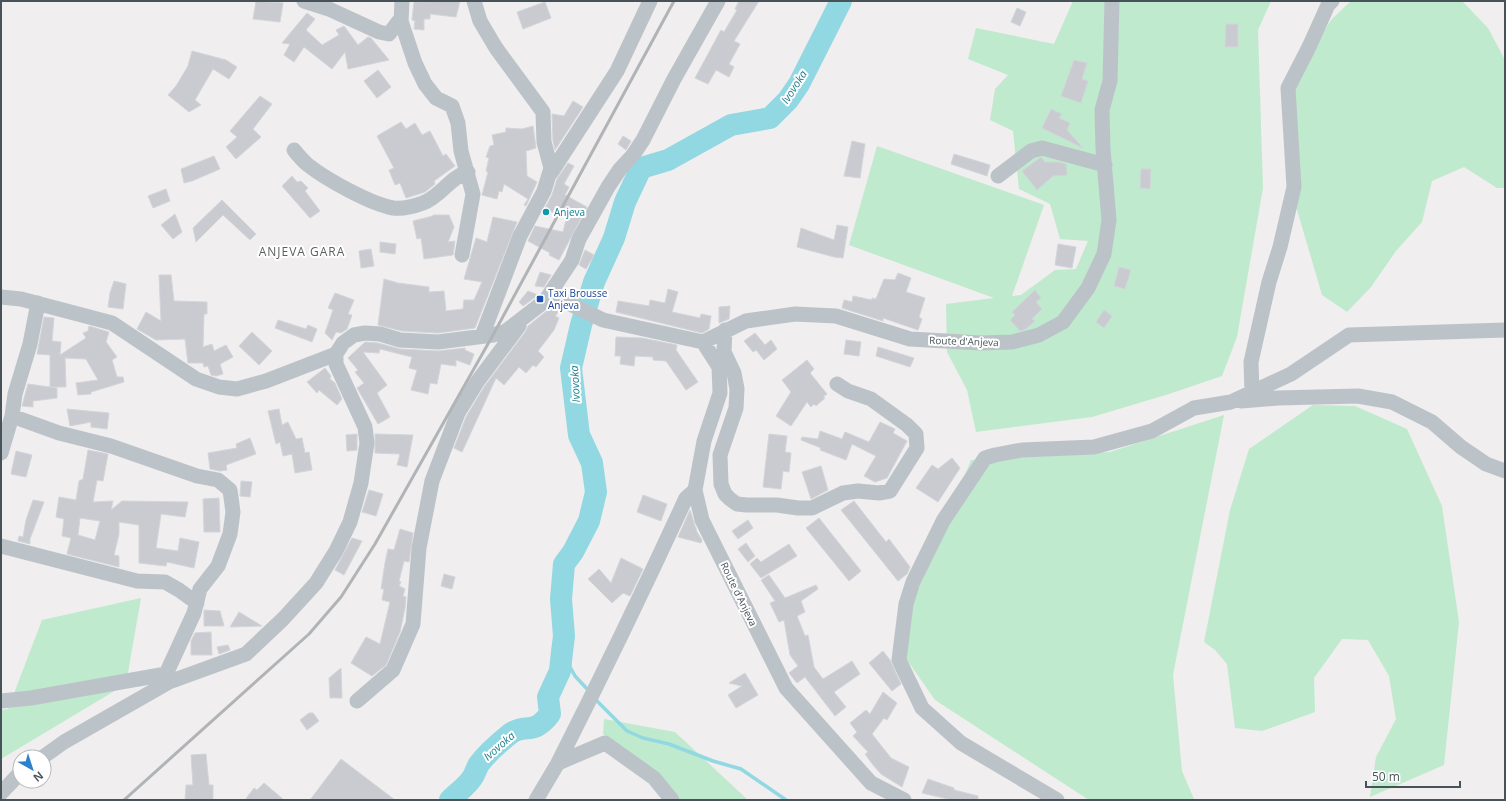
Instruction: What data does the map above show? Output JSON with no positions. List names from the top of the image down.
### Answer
{
  "streets": {
    "street": ["Route d'Anjeva"]
  },
  "districts": ["ANJEVA GARA"],
  "water": ["Ivovoka"],
  "places": {
    "other": ["Anjeva"],
    "transit": ["Taxi Brousse Anjeva"]
  },
  "scale_bar": "50 m",
  "north": "bottom right"
}
